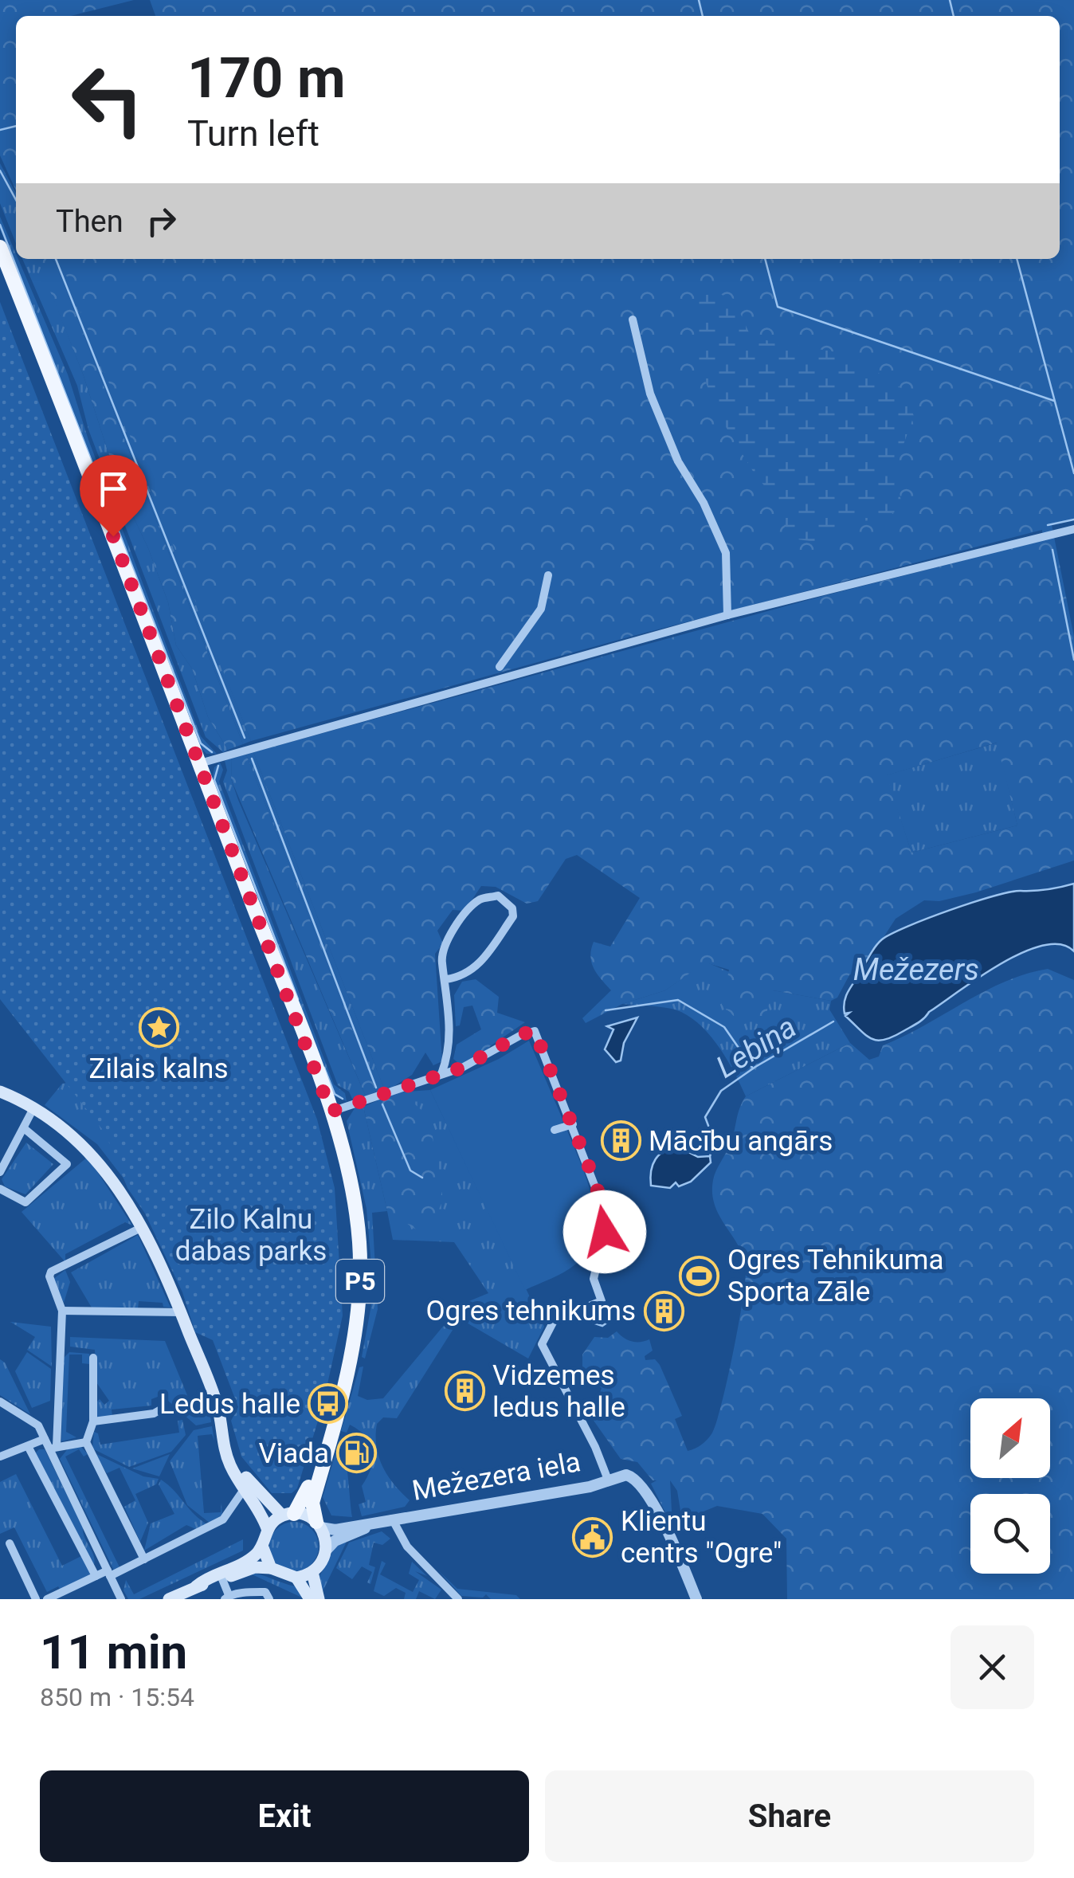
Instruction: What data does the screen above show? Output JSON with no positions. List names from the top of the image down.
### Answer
{
  "streets": {
    "main road": ["P5"],
    "street": ["Mežezera iela"]
  },
  "crossings": [
    ["P5", "Mežezera iela"]
  ],
  "water": ["Mežezers", "Lebiņa"],
  "parks": ["Zilo Kalnu dabas parks"],
  "places": {
    "place": ["Zilais kalns"],
    "building": ["Mācību angārs", "Ogres tehnikums", "Vidzemes ledus halle"],
    "sports": ["Ogres Tehnikuma Sporta Zāle"],
    "bus stop": ["Ledus halle"],
    "fuel station": ["Viada"],
    "public building": ["Klientu centrs \"Ogre\""]
  },
  "north": "top right",
  "page": {
    "turn": ["170 m", "Turn left"],
    "then": "Then",
    "heading": ["11 min", "850 m · 15:54"],
    "buttons": ["Exit", "Share"]
  }
}
